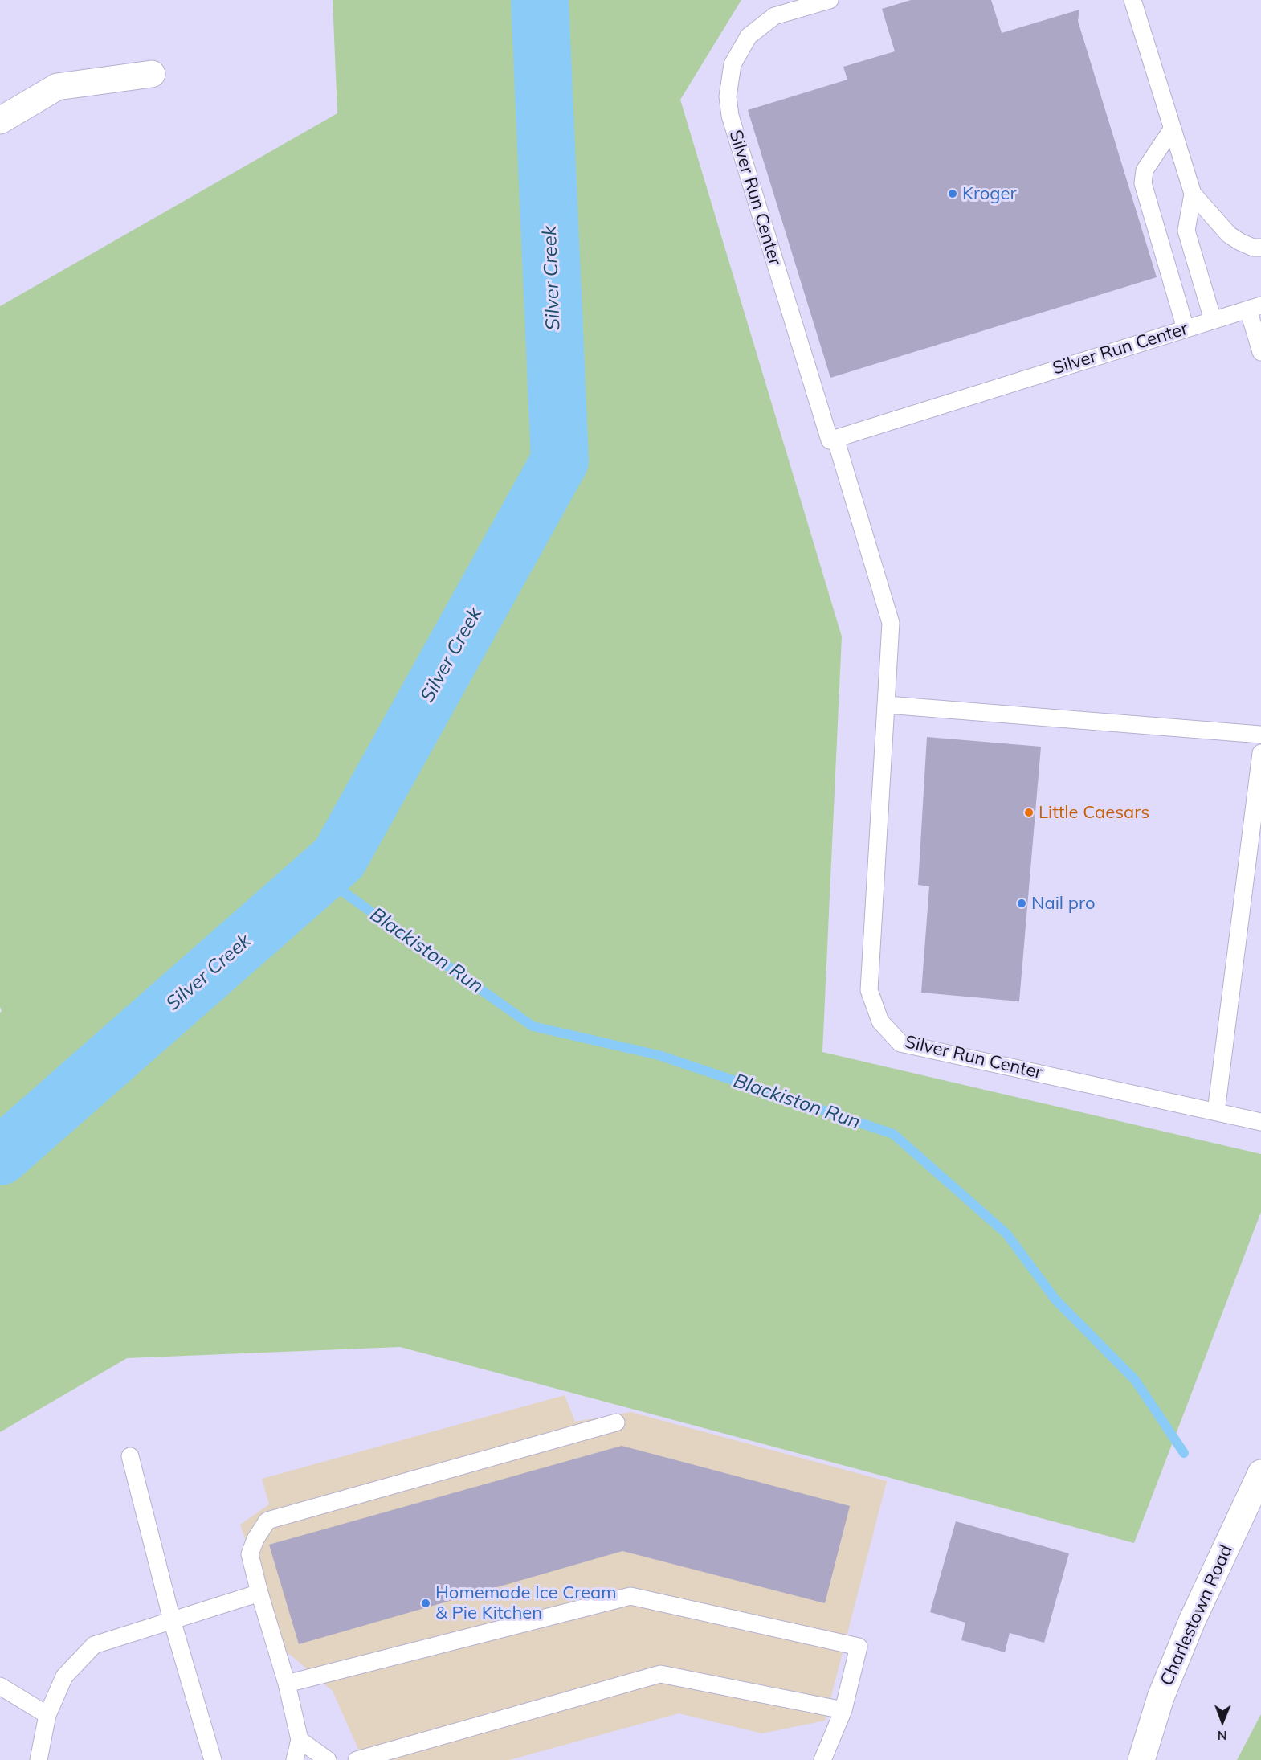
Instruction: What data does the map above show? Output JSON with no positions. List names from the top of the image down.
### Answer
{
  "streets": {
    "main road": ["Charlestown Road"],
    "lane": ["Silver Run Center"]
  },
  "water": ["Silver Creek", "Blackiston Run"],
  "places": [
    "Kroger",
    "Little Caesars",
    "Nail pro",
    "Homemade Ice Cream & Pie Kitchen"
  ],
  "north": "bottom"
}
